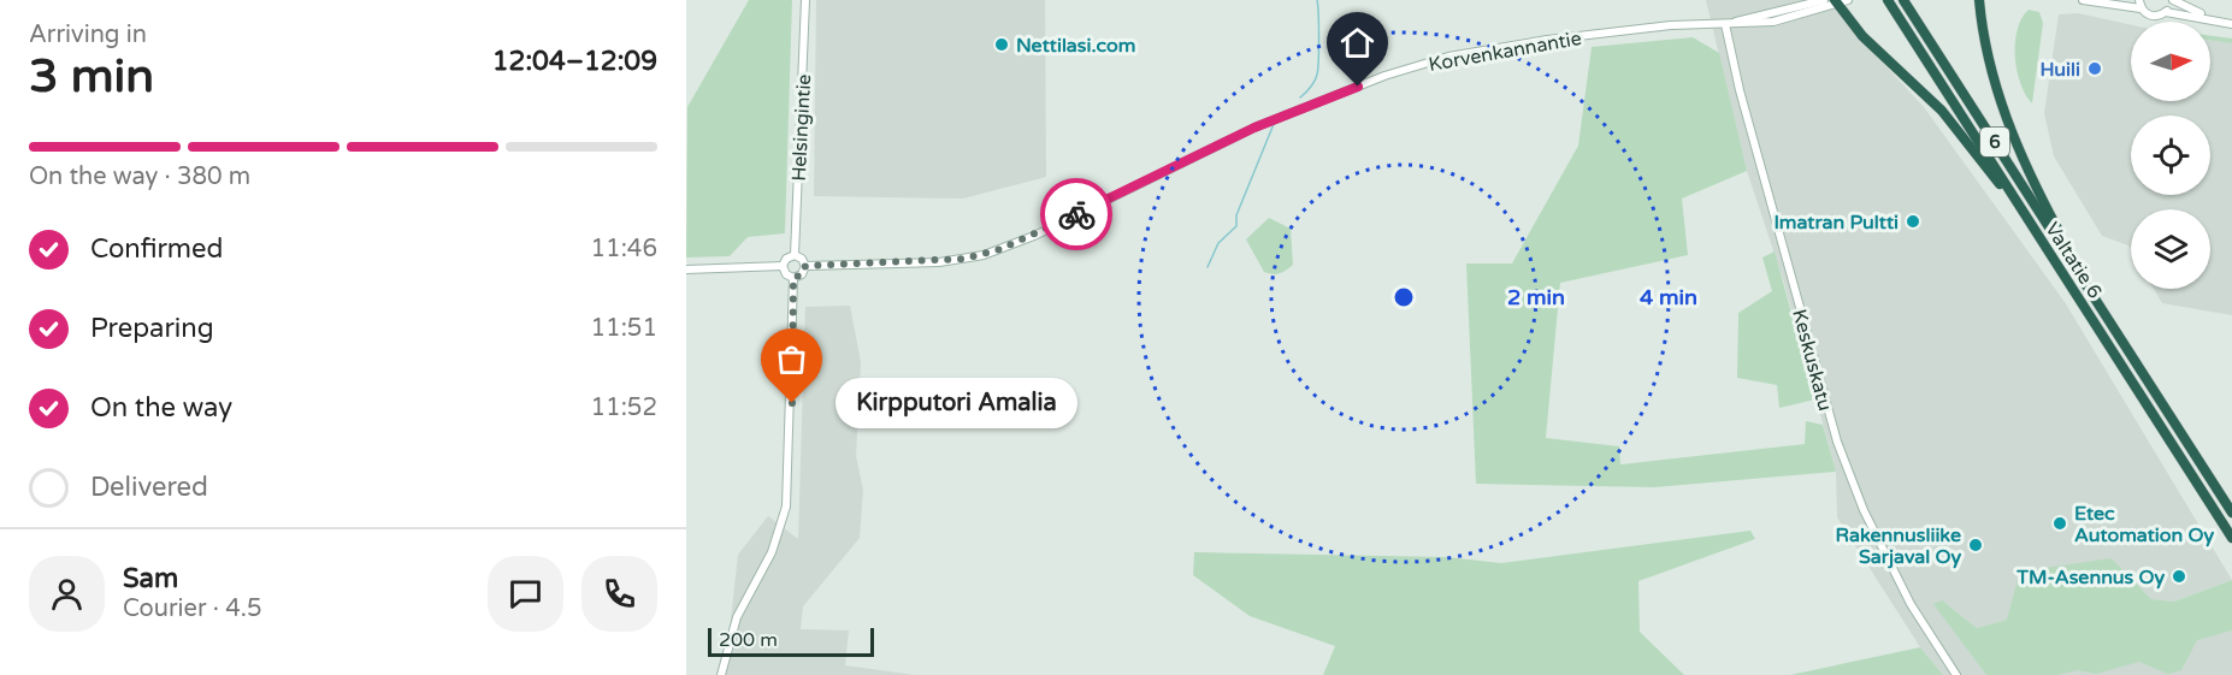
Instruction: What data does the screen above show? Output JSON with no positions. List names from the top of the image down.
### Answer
{
  "streets": {
    "highway": ["6", "Valtatie 6"],
    "main road": ["Korvenkannantie", "Helsingintie", "Keskuskatu"]
  },
  "crossings": [
    ["Korvenkannantie", "Helsingintie"],
    ["Korvenkannantie", "Keskuskatu"]
  ],
  "places": [
    "Nettilasi.com",
    "Huili",
    "Imatran Pultti",
    "Kirpputori Amalia",
    "Etec Automation Oy",
    "Rakennusliike Sarjaval Oy",
    "TM-Asennus Oy"
  ],
  "scale_bar": "200 m",
  "north": "right",
  "page": {
    "heading": ["3 min", "Arriving in", "12:04–12:09"],
    "panel": ["Sam", "Courier · 4.5"],
    "bar": "On the way · 380 m",
    "list": [
      ["Confirmed", "11:46"],
      ["Preparing", "11:51"],
      ["On the way", "11:52"],
      "Delivered"
    ],
    "bubble": "Kirpputori Amalia",
    "scale": "200 m"
  },
  "rings": ["2 min", "4 min"]
}
